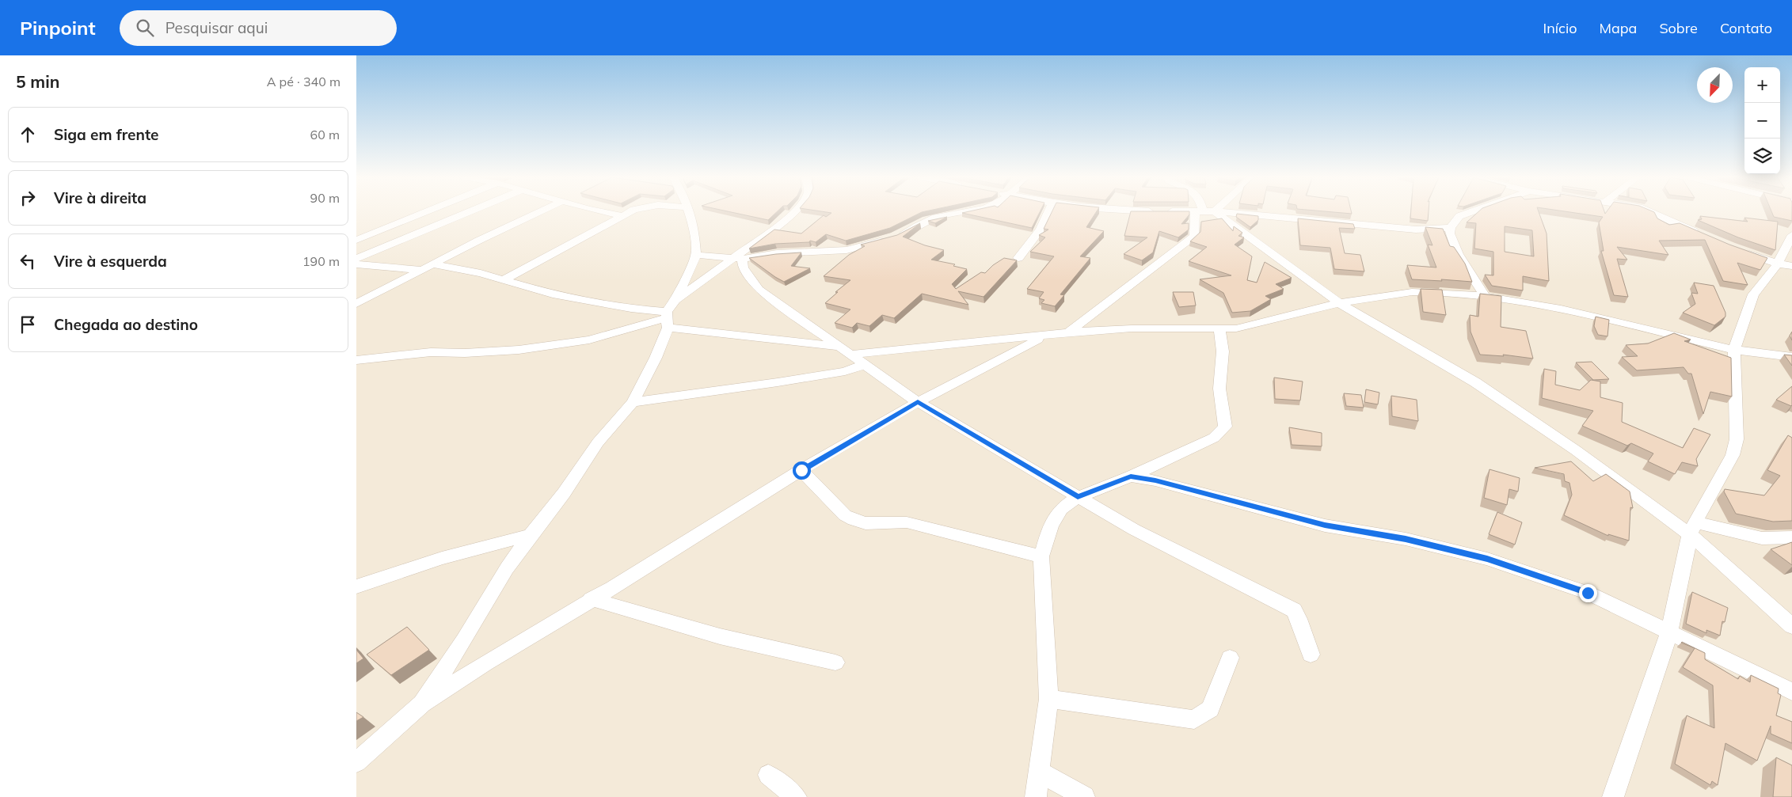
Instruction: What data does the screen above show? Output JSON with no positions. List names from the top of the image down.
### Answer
{
  "north": "bottom left",
  "page": {
    "header": "Pinpoint",
    "search": "Pesquisar aqui",
    "nav": [
      "Início",
      "Mapa",
      "Sobre",
      "Contato"
    ],
    "heading": ["5 min", "A pé · 340 m"],
    "map_buttons": ["+", "−"],
    "list": [
      ["Siga em frente", "60 m"],
      ["Vire à direita", "90 m"],
      ["Vire à esquerda", "190 m"],
      "Chegada ao destino"
    ]
  }
}
